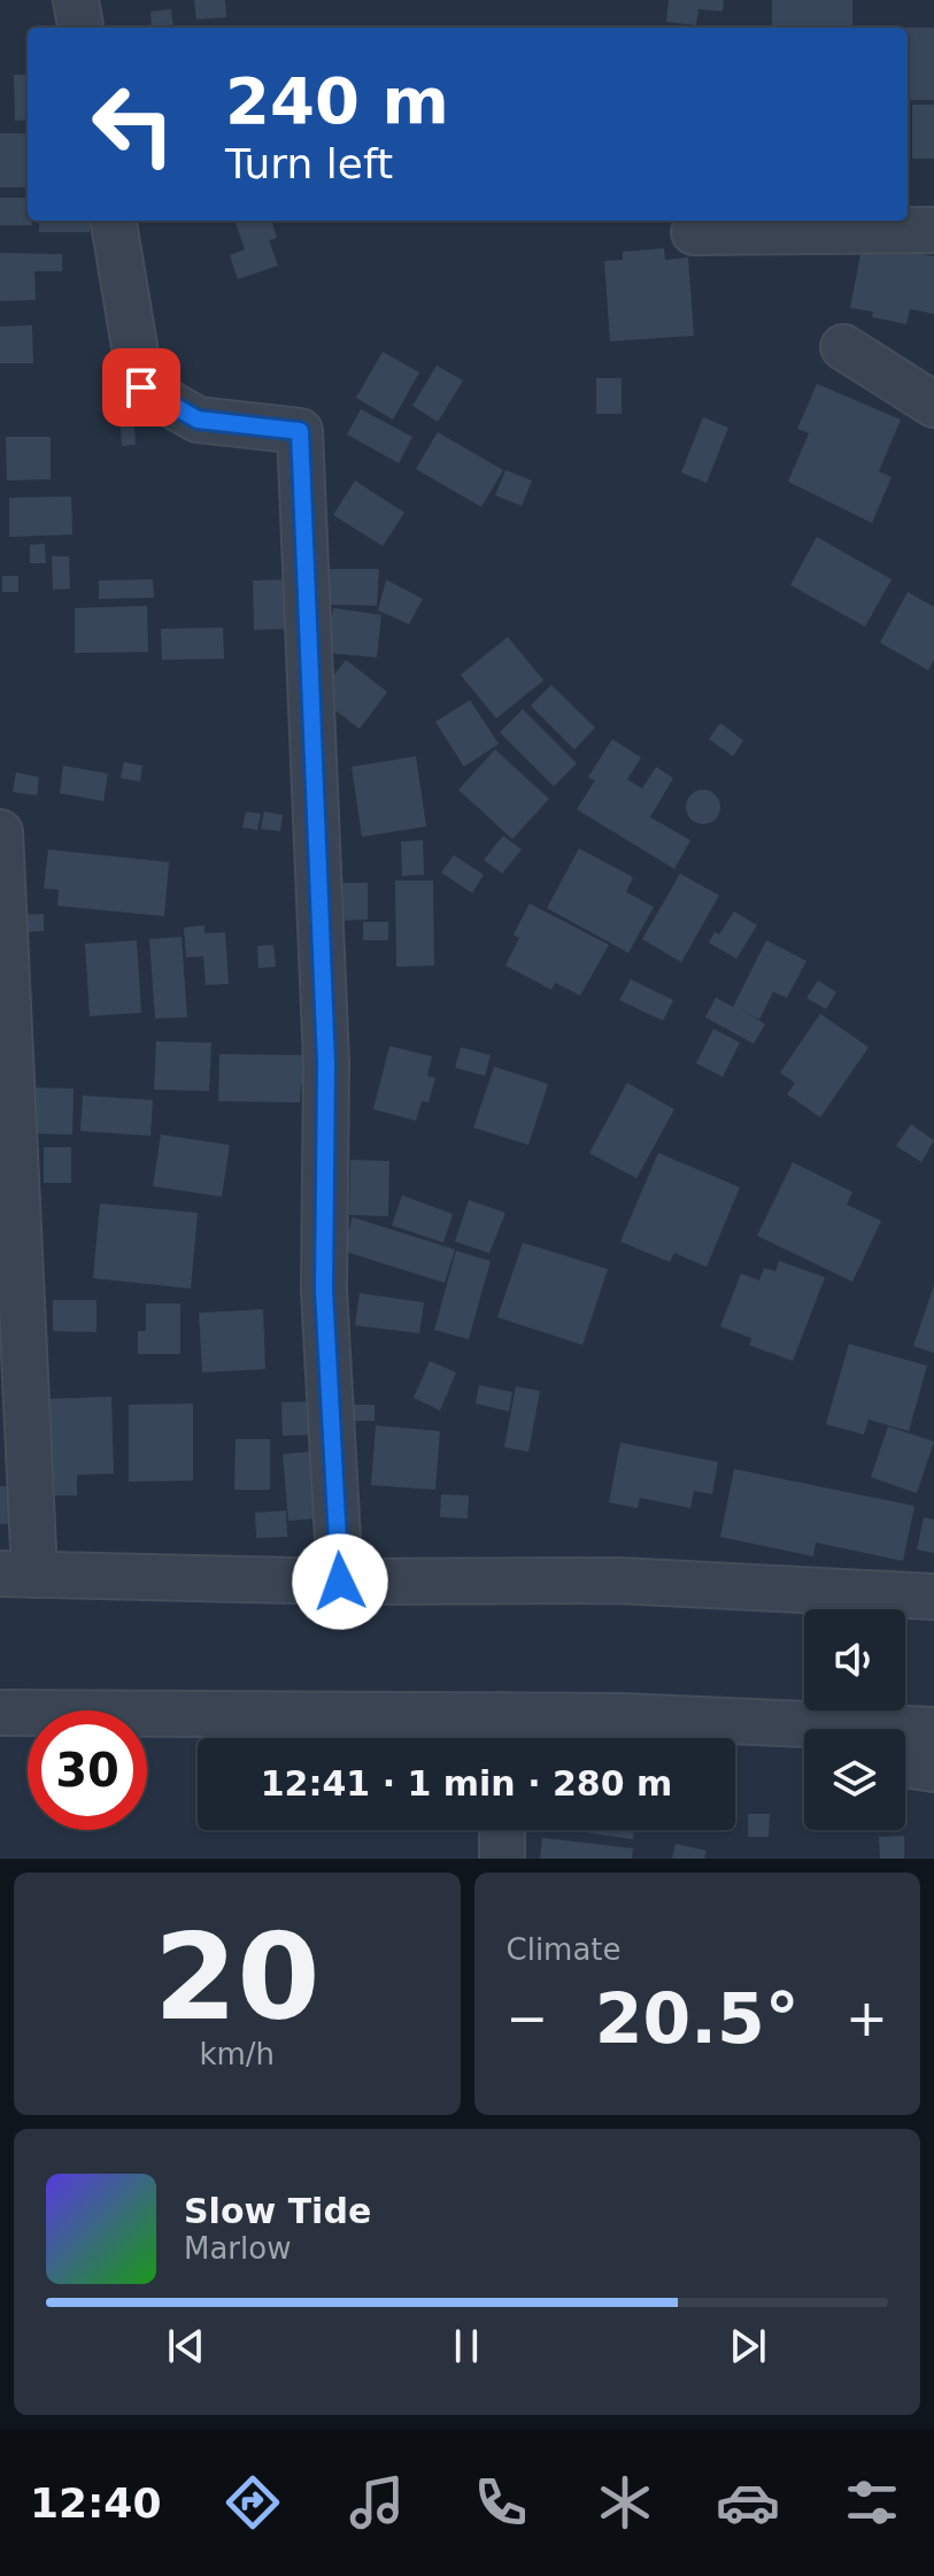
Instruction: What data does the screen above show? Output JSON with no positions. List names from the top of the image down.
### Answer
{
  "page": {
    "turn": ["240 m", "Turn left"],
    "limit": "30",
    "trip": "12:41 · 1 min · 280 m",
    "tile": [
      ["20", "km/h"],
      "Climate"
    ],
    "heat": ["−", "20.5°", "+"],
    "song": ["Slow Tide", "Marlow"],
    "tabs": "12:40"
  }
}
